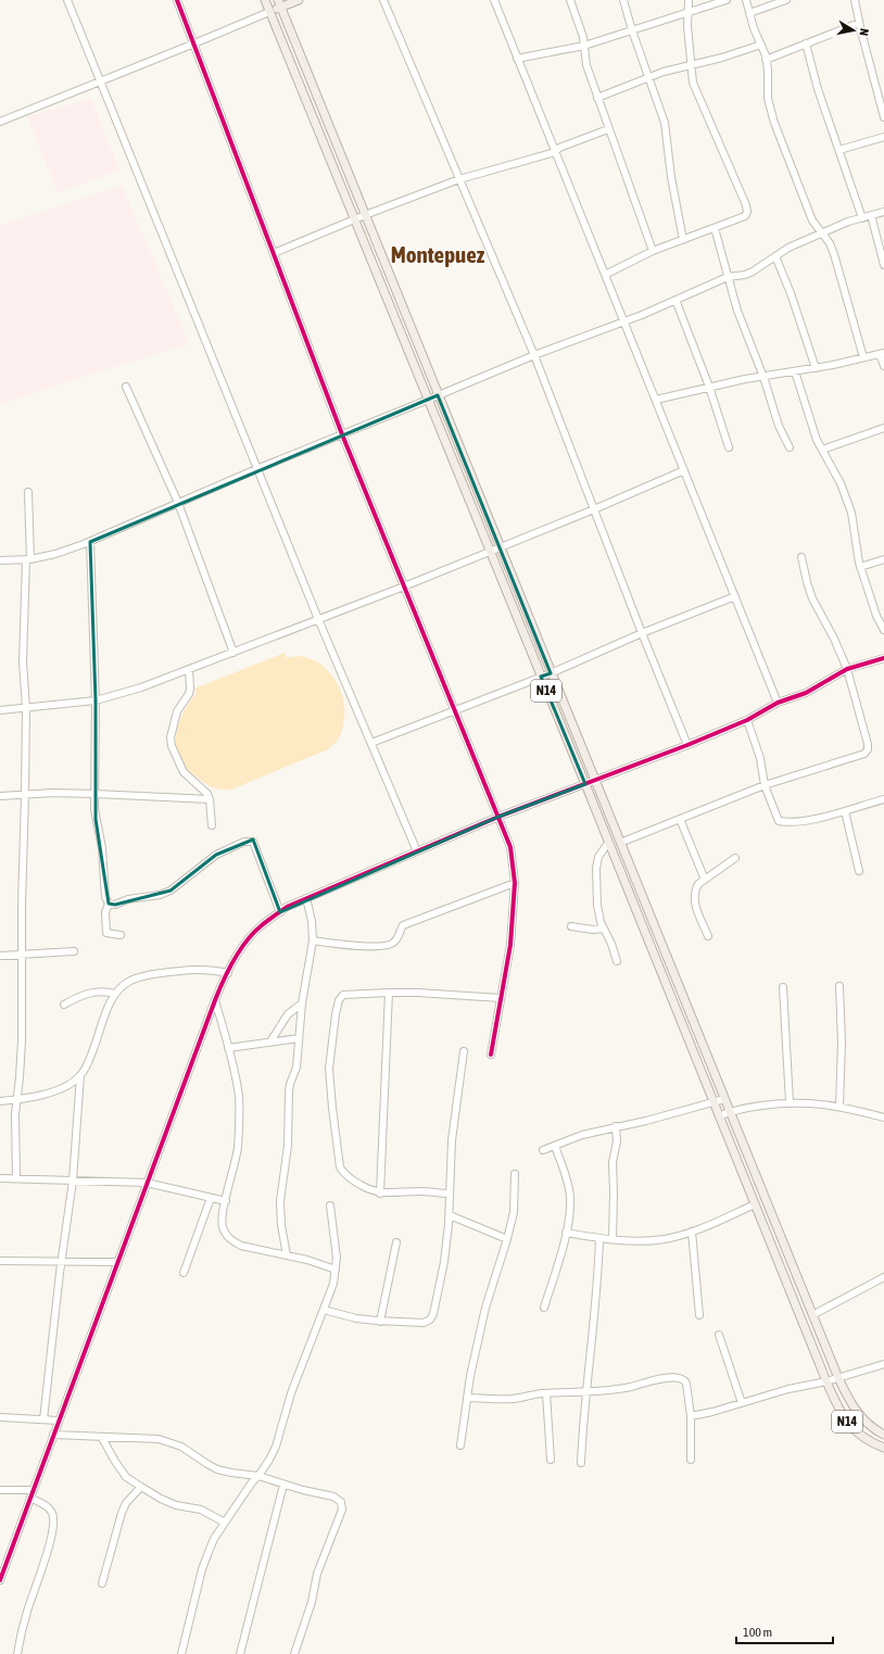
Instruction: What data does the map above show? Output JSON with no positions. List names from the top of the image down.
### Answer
{
  "streets": {
    "main road": ["N14"]
  },
  "districts": ["Montepuez"],
  "scale_bar": "100 m",
  "north": "right"
}
